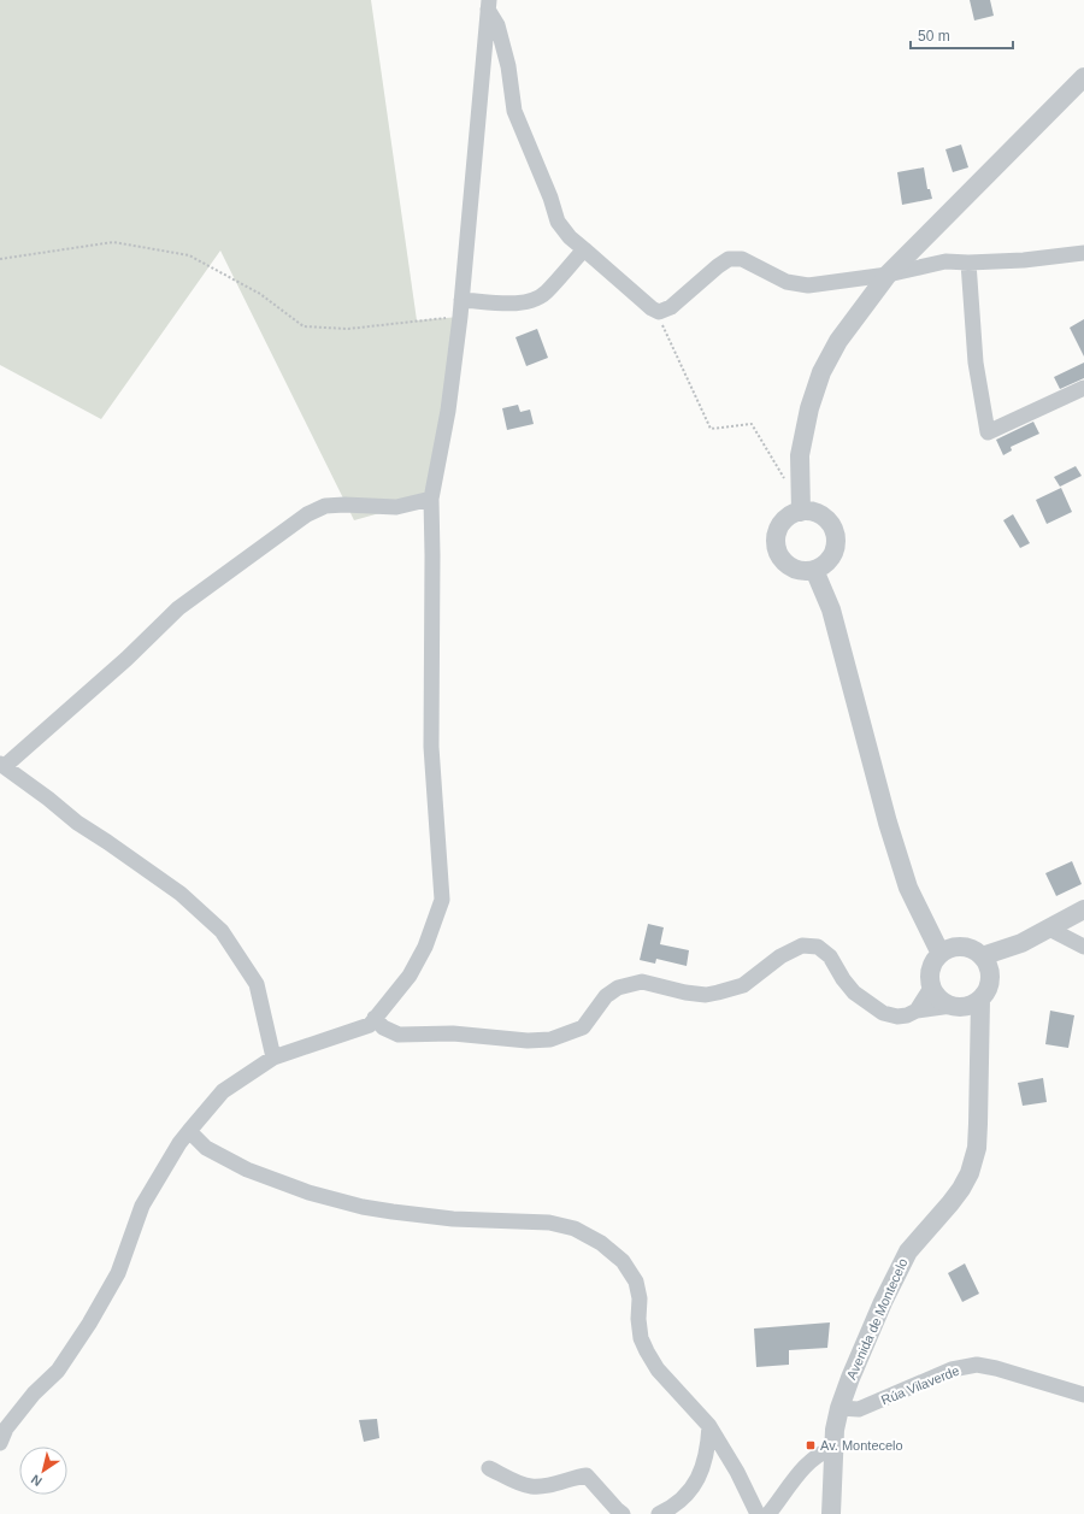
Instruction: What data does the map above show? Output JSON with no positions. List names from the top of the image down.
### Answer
{
  "streets": {
    "street": ["Avenida de Montecelo", "Rúa Vilaverde"]
  },
  "crossings": [
    ["Avenida de Montecelo", "Rúa Vilaverde"]
  ],
  "places": {
    "transit": ["Av. Montecelo"]
  },
  "scale_bar": "50 m",
  "north": "bottom left"
}
